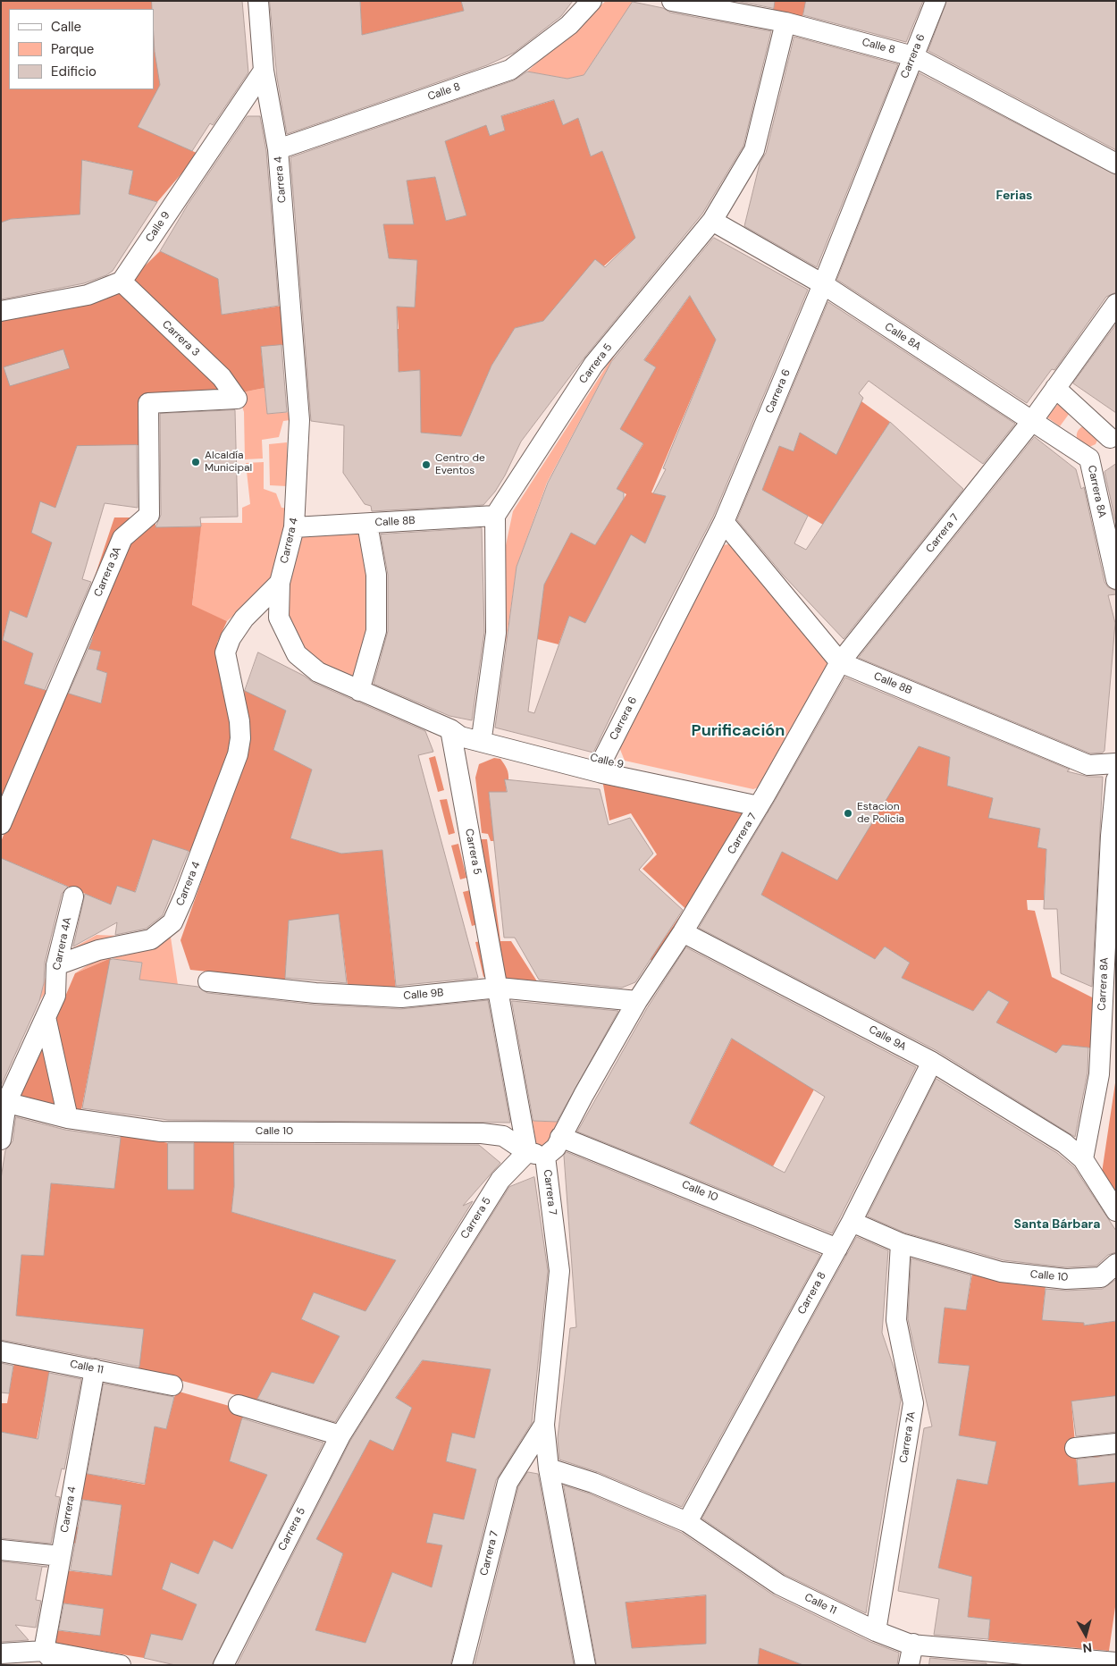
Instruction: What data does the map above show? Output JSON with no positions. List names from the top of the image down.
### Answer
{
  "streets": {
    "street": [
      "Calle 8",
      "Carrera 6",
      "Carrera 4",
      "Calle 9",
      "Calle 8A",
      "Carrera 3",
      "Carrera 5",
      "Carrera 8A",
      "Calle 8B",
      "Carrera 7",
      "Carrera 3A",
      "Carrera 4A",
      "Calle 9B",
      "Calle 9A",
      "Calle 10",
      "Carrera 8",
      "Calle 11",
      "Carrera 7A"
    ]
  },
  "crossings": [
    ["Calle 8", "Carrera 6"],
    ["Calle 8", "Carrera 4"],
    ["Calle 8", "Carrera 5"],
    ["Carrera 6", "Calle 9"],
    ["Carrera 6", "Calle 8A"],
    ["Carrera 6", "Calle 8B"],
    ["Carrera 4", "Calle 9"],
    ["Carrera 4", "Calle 8B"],
    ["Carrera 4", "Carrera 4A"],
    ["Carrera 4", "Calle 11"],
    ["Calle 9", "Carrera 3"],
    ["Calle 9", "Carrera 5"],
    ["Calle 9", "Carrera 7"],
    ["Calle 8A", "Carrera 5"],
    ["Calle 8A", "Carrera 8A"],
    ["Calle 8A", "Carrera 7"],
    ["Carrera 3", "Carrera 3A"],
    ["Carrera 5", "Calle 8B"],
    ["Carrera 5", "Carrera 7"],
    ["Carrera 5", "Calle 9B"],
    ["Carrera 5", "Calle 10"],
    ["Carrera 8A", "Calle 9A"],
    ["Calle 8B", "Carrera 7"],
    ["Carrera 7", "Calle 9B"],
    ["Carrera 7", "Calle 9A"],
    ["Carrera 7", "Calle 10"],
    ["Carrera 7", "Calle 11"],
    ["Carrera 4A", "Calle 10"],
    ["Calle 9A", "Carrera 8"],
    ["Calle 10", "Carrera 8"],
    ["Calle 10", "Carrera 7A"],
    ["Carrera 8", "Calle 11"],
    ["Calle 11", "Carrera 7A"]
  ],
  "districts": ["Ferias", "Purificación", "Santa Bárbara"],
  "places": ["Alcaldía Municipal", "Centro de Eventos", "Estacion de Policia"],
  "legend": ["Calle", "Parque", "Edificio"],
  "north": "bottom"
}
